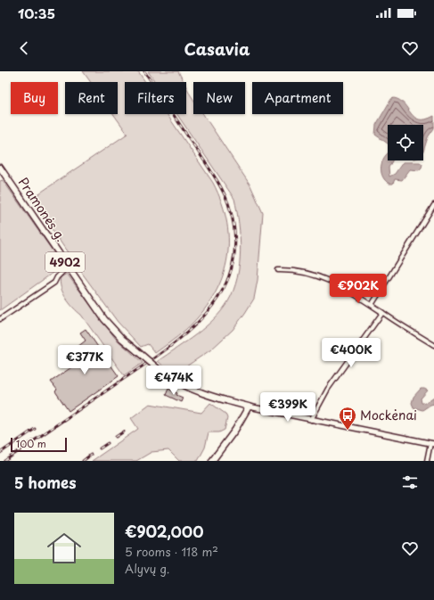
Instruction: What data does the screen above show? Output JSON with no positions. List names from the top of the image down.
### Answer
{
  "streets": {
    "highway": ["Pramonės g.", "4902"]
  },
  "places": {
    "bus stop": ["Mockėnai"]
  },
  "scale_bar": "100 m",
  "page": {
    "status": "10:35",
    "header": "Casavia",
    "chip": [
      "Buy",
      "Rent",
      "Filters",
      "New",
      "Apartment"
    ],
    "price": [
      "€902K",
      "€400K",
      "€377K",
      "€474K",
      "€399K"
    ],
    "scale": "100 m",
    "heading": "5 homes",
    "list": [
      {
        "name": "€902,000",
        "note": "5 rooms · 118 m² · Alyvų g."
      }
    ]
  }
}
